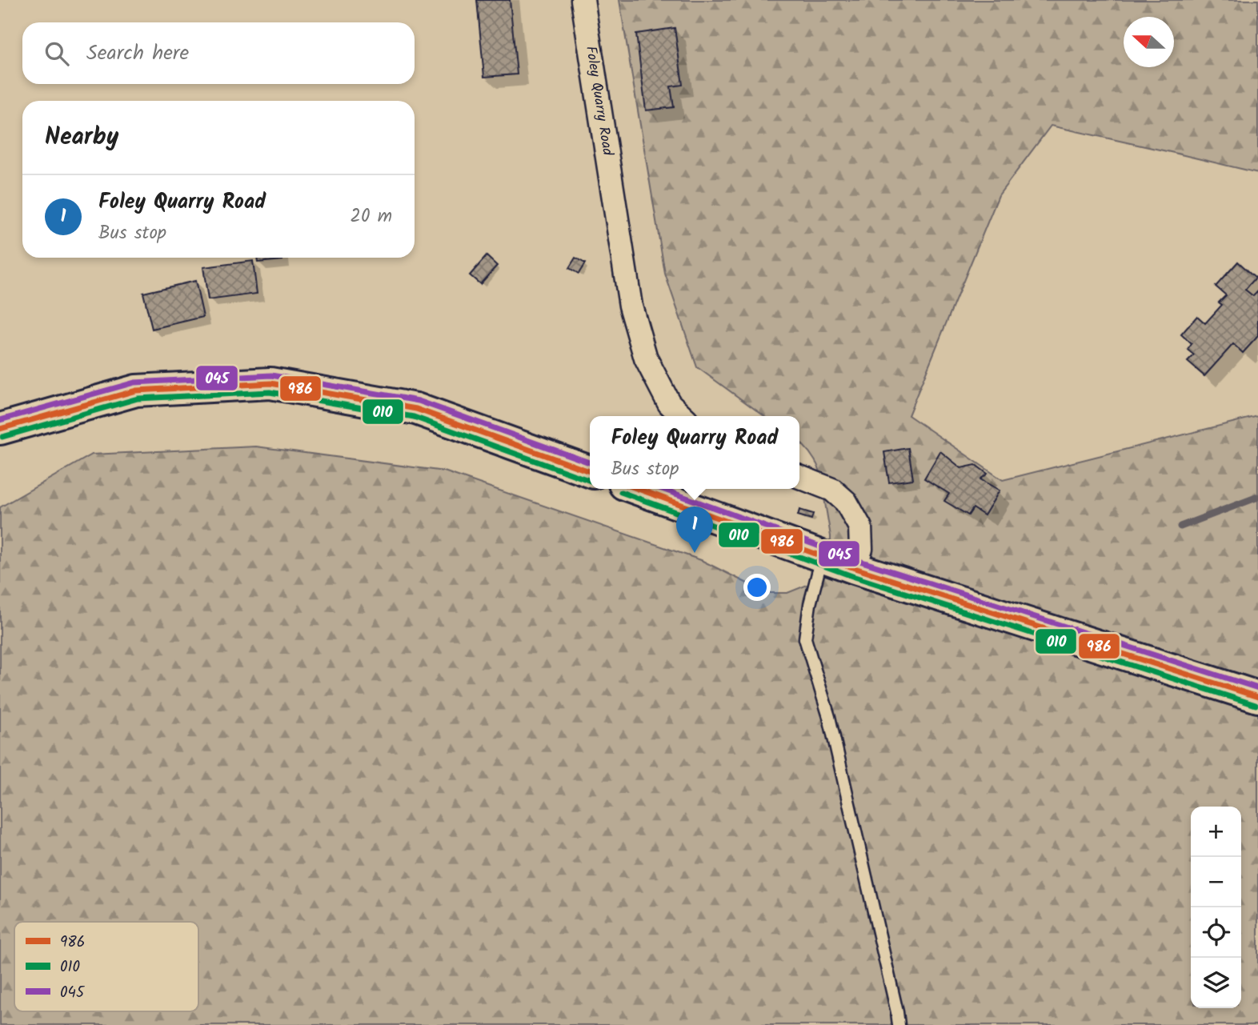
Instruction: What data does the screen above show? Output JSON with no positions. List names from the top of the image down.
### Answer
{
  "streets": {
    "street": ["Foley Quarry Road"]
  },
  "lines": ["transit line 045", "transit line 986", "transit line 010"],
  "legend": ["986", "010", "045"],
  "north": "left",
  "page": {
    "search": "Search here",
    "heading": "Nearby",
    "list": [
      {
        "mark": "1",
        "name": "Foley Quarry Road",
        "note": "Bus stop",
        "value": "20 m"
      }
    ],
    "popup": ["Foley Quarry Road", "Bus stop"],
    "pins": "1",
    "map_buttons": ["+", "−"]
  }
}
